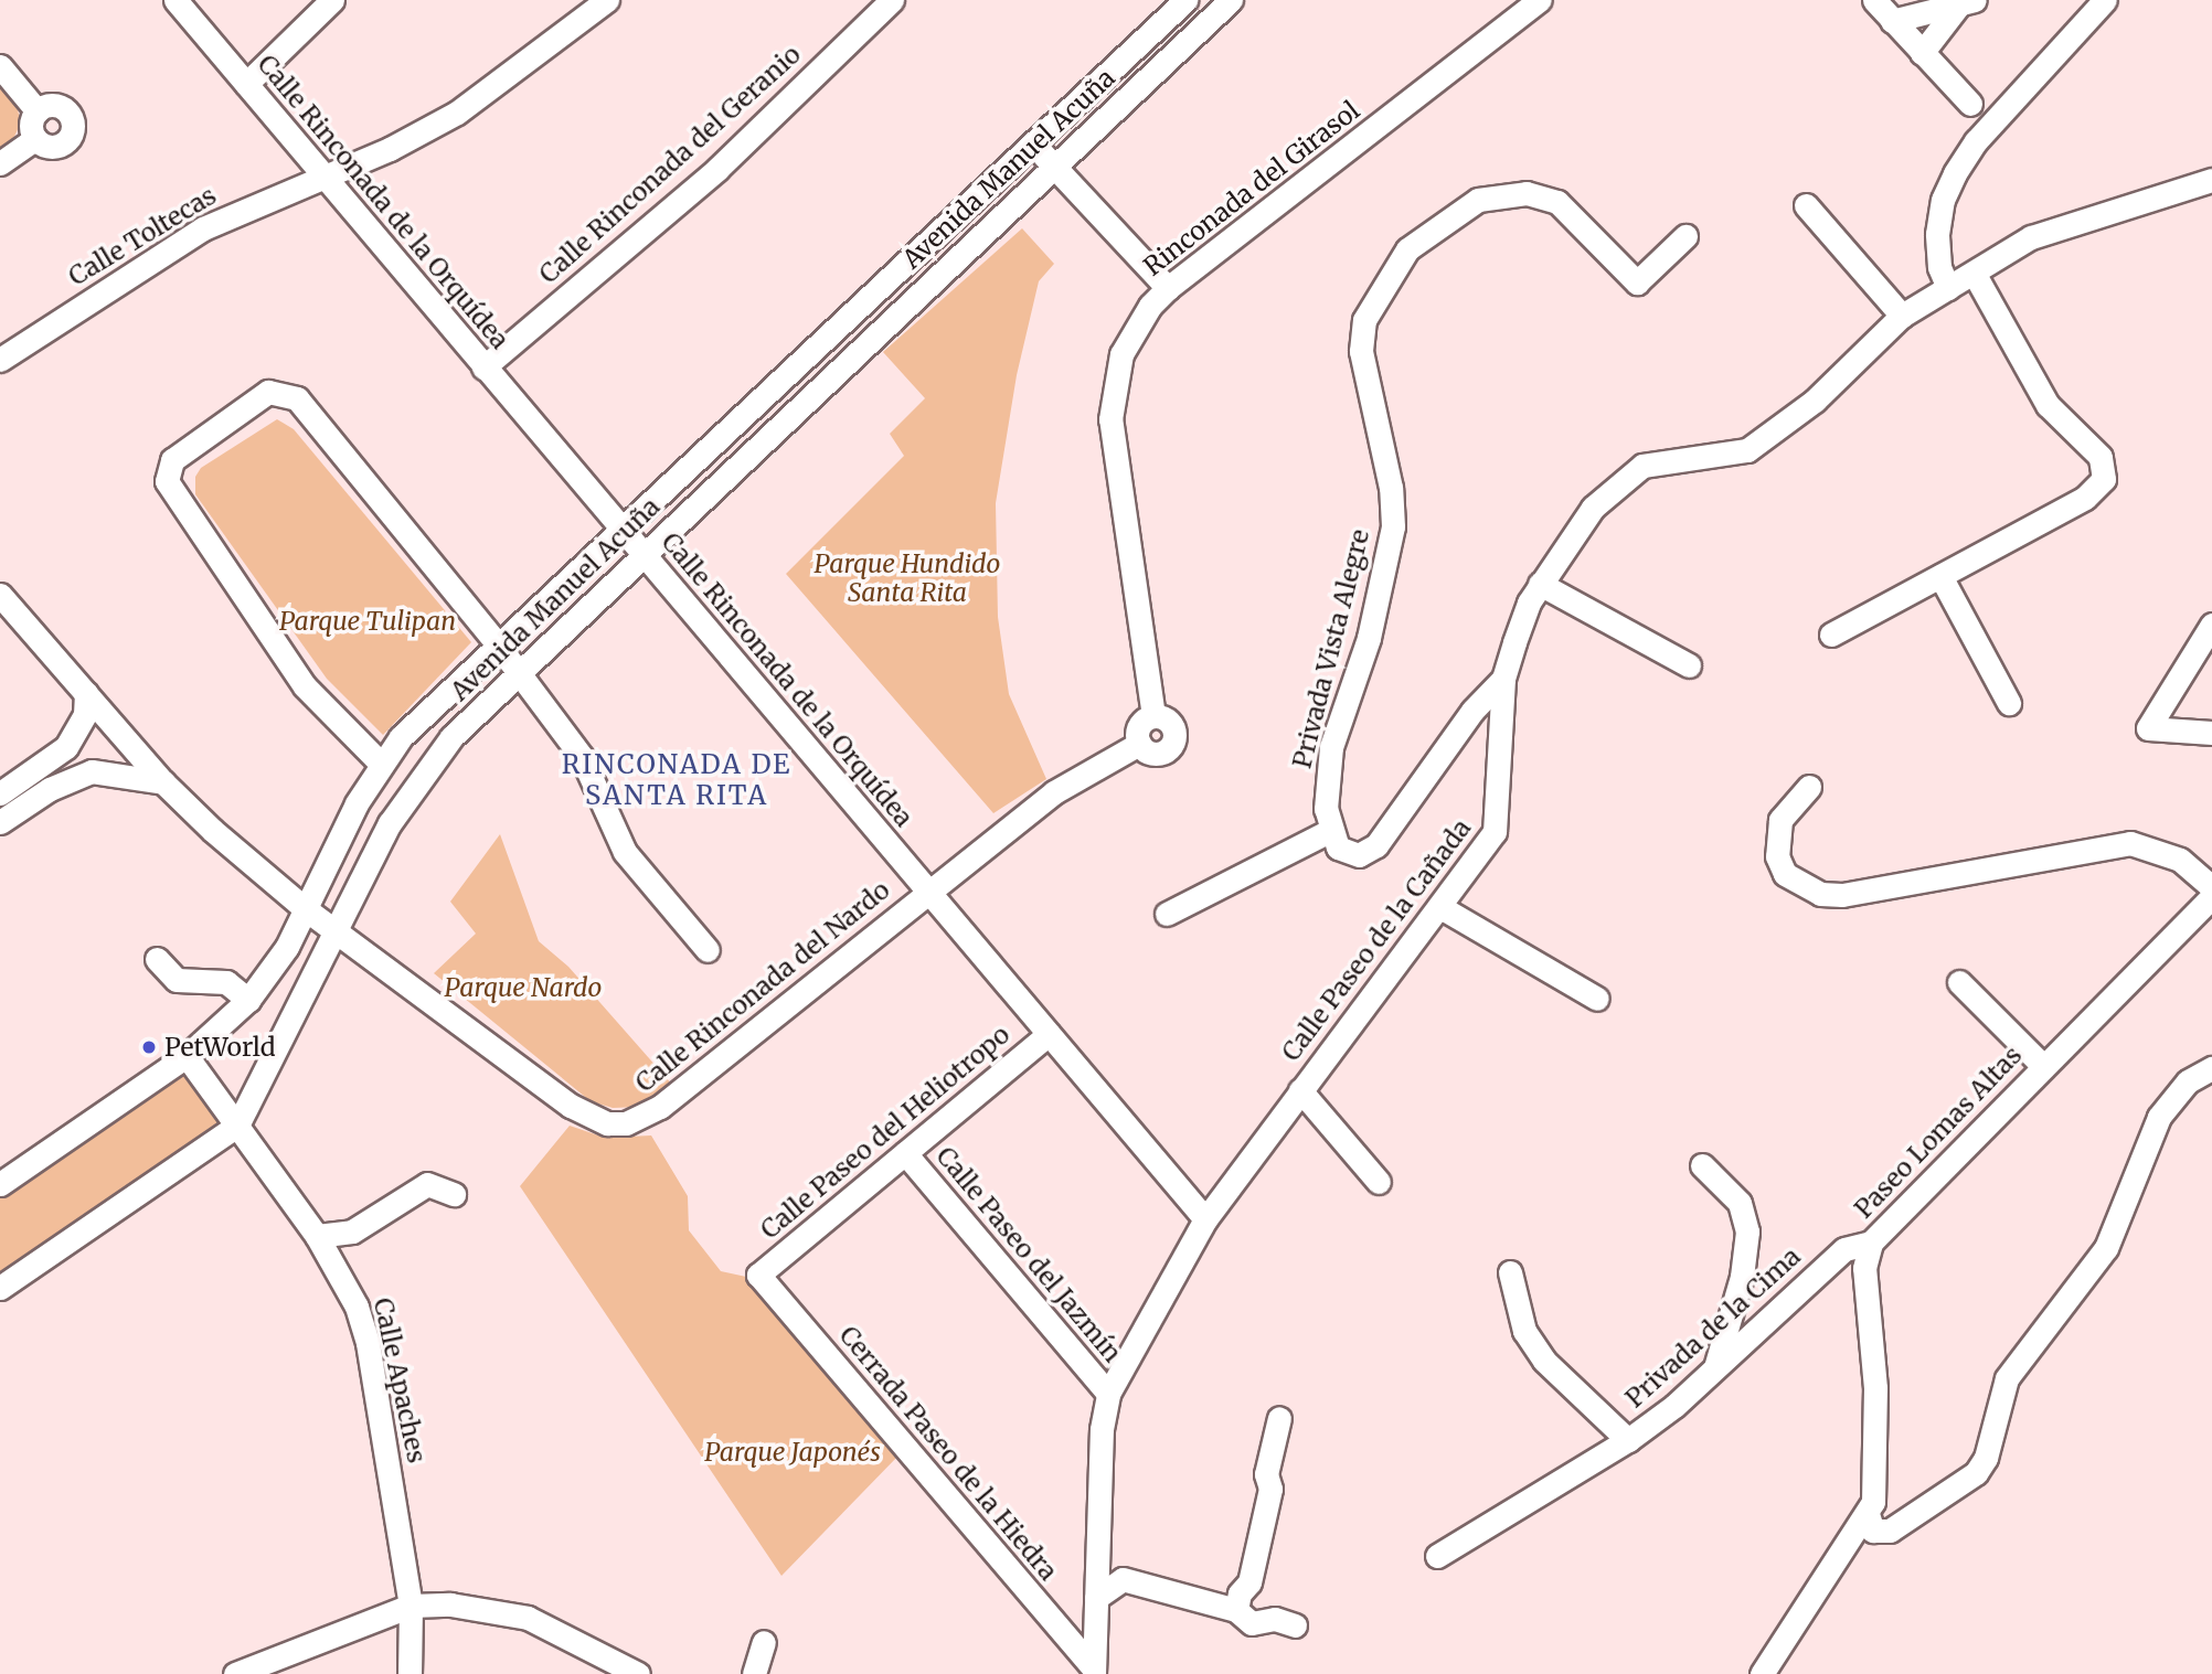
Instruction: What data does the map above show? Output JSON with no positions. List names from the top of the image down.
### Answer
{
  "streets": {
    "street": [
      "Calle Rinconada del Geranio",
      "Avenida Manuel Acuña",
      "Rinconada del Girasol",
      "Calle Rinconada de la Orquídea",
      "Calle Toltecas",
      "Privada Vista Alegre",
      "Calle Paseo de la Cañada",
      "Calle Rinconada del Nardo",
      "Calle Paseo del Heliotropo",
      "Paseo Lomas Altas",
      "Calle Paseo del Jazmín",
      "Privada de la Cima",
      "Calle Apaches",
      "Cerrada Paseo de la Hiedra"
    ]
  },
  "crossings": [
    ["Calle Rinconada del Geranio", "Calle Rinconada de la Orquídea"],
    ["Avenida Manuel Acuña", "Calle Rinconada de la Orquídea"],
    ["Avenida Manuel Acuña", "Calle Rinconada del Nardo"],
    ["Avenida Manuel Acuña", "Calle Apaches"],
    ["Rinconada del Girasol", "Calle Rinconada del Nardo"],
    ["Calle Rinconada de la Orquídea", "Calle Toltecas"],
    ["Calle Rinconada de la Orquídea", "Calle Paseo de la Cañada"],
    ["Calle Rinconada de la Orquídea", "Calle Rinconada del Nardo"],
    ["Calle Rinconada de la Orquídea", "Calle Paseo del Heliotropo"],
    ["Calle Paseo de la Cañada", "Calle Paseo del Jazmín"],
    ["Calle Paseo de la Cañada", "Cerrada Paseo de la Hiedra"],
    ["Calle Paseo del Heliotropo", "Calle Paseo del Jazmín"],
    ["Calle Paseo del Heliotropo", "Cerrada Paseo de la Hiedra"],
    ["Paseo Lomas Altas", "Privada de la Cima"]
  ],
  "districts": ["RINCONADA DE SANTA RITA"],
  "parks": [
    "Parque Hundido Santa Rita",
    "Parque Tulipan",
    "Parque Nardo",
    "Parque Japonés"
  ],
  "places": ["PetWorld"]
}
